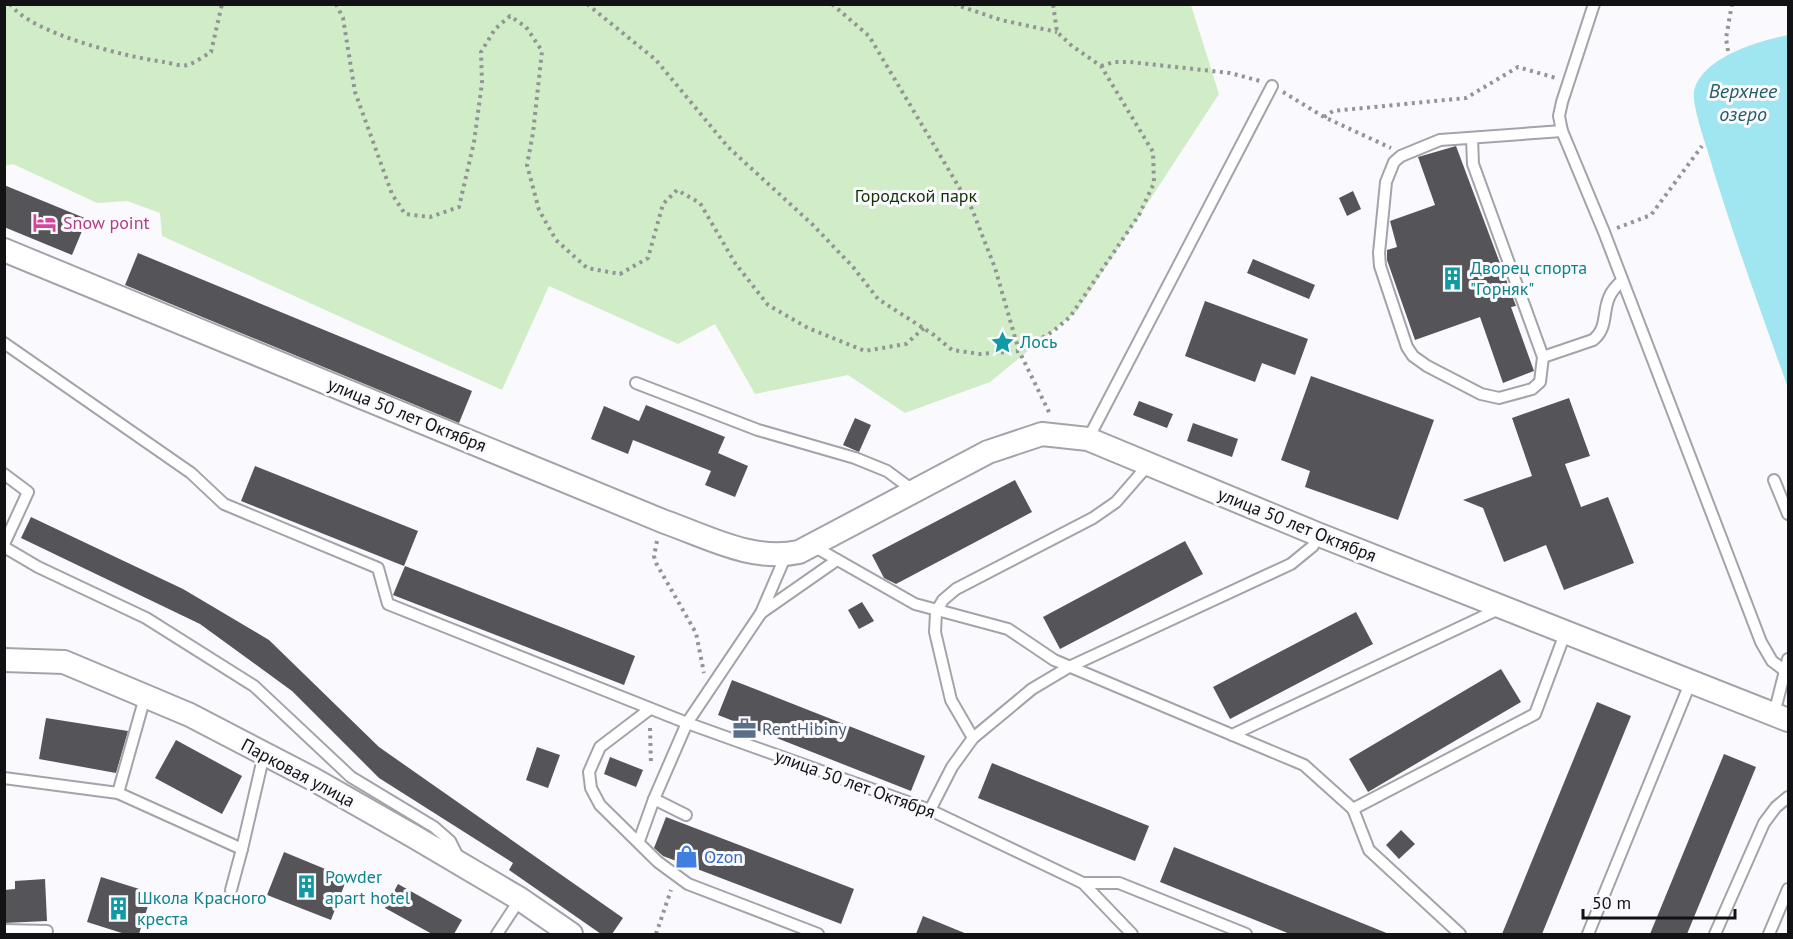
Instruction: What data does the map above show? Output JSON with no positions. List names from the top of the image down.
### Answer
{
  "streets": {
    "street": ["улица 50 лет Октября", "Парковая улица"]
  },
  "water": ["Верхнее озеро"],
  "parks": ["Городской парк"],
  "places": {
    "hotel": ["Snow point"],
    "building": ["Дворец спорта \"Горняк\"", "Powder apart hotel", "Школа Красного креста"],
    "place": ["Лось"],
    "office": ["RentHibiny"],
    "shop": ["Ozon"]
  },
  "scale_bar": "50 m"
}
